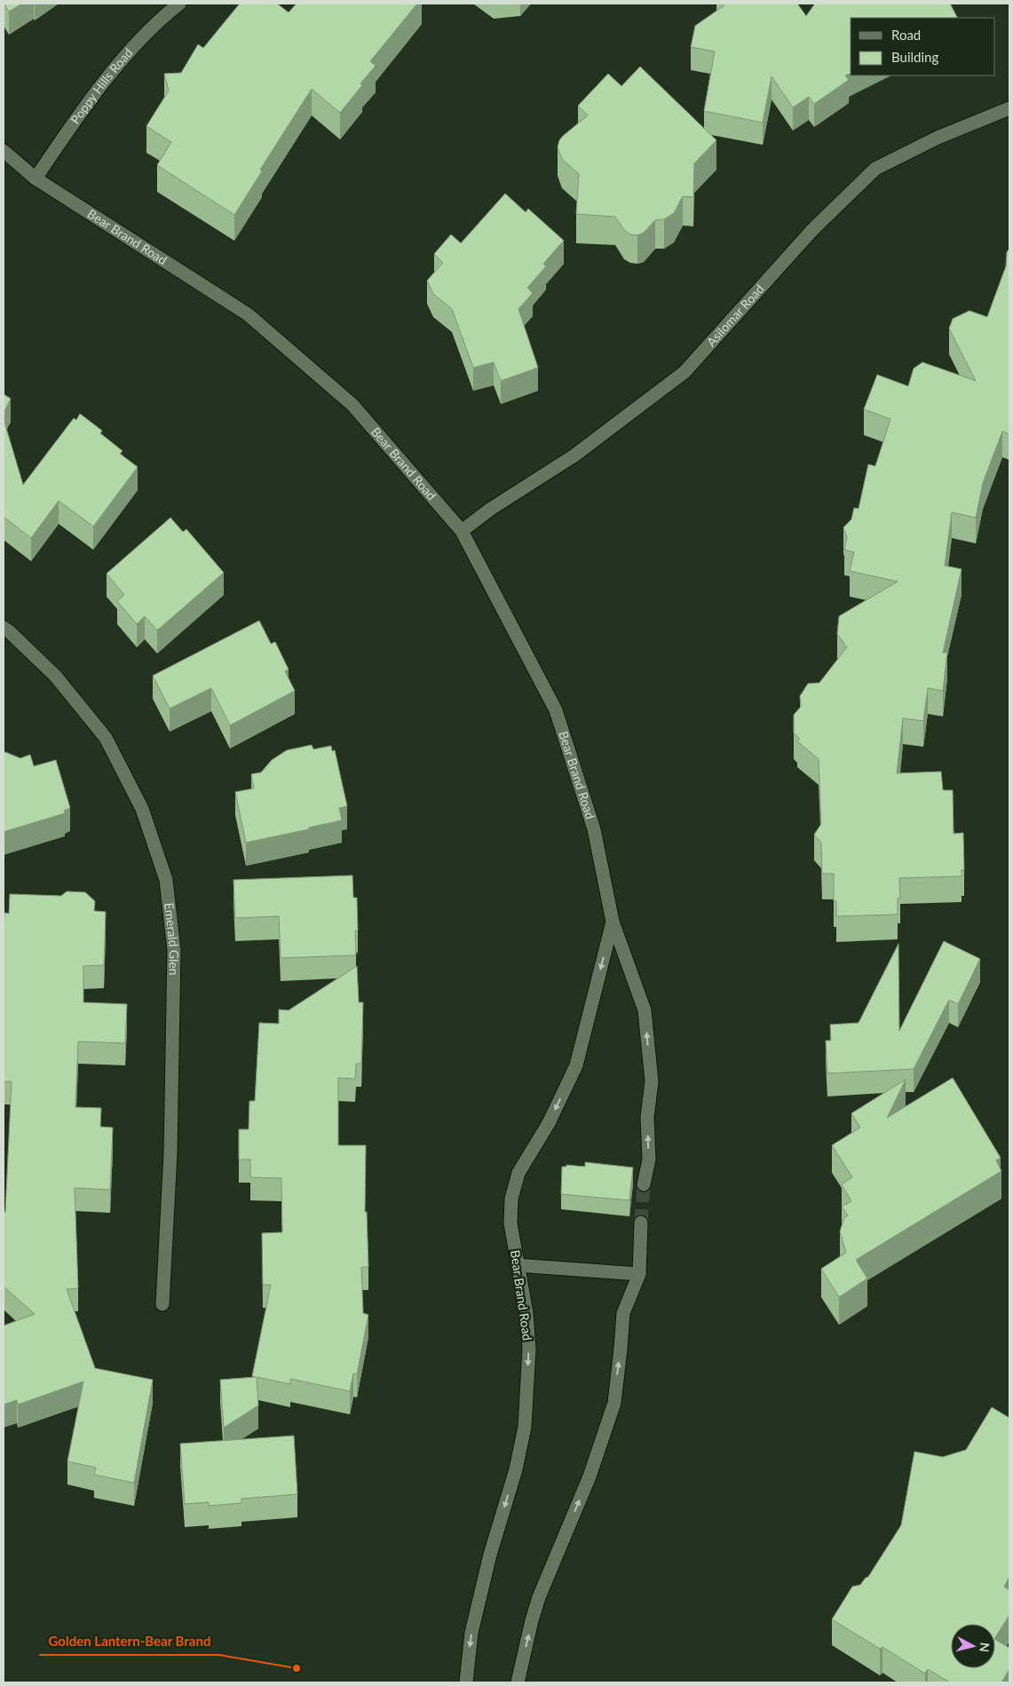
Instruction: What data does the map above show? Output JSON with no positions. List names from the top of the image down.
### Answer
{
  "streets": {
    "street": [
      "Poppy Hills Road",
      "Bear Brand Road",
      "Asilomar Road",
      "Emerald Glen"
    ]
  },
  "crossings": [
    ["Poppy Hills Road", "Bear Brand Road"],
    ["Bear Brand Road", "Asilomar Road"]
  ],
  "places": ["Golden Lantern-Bear Brand"],
  "legend": ["Road", "Building"],
  "north": "right"
}
